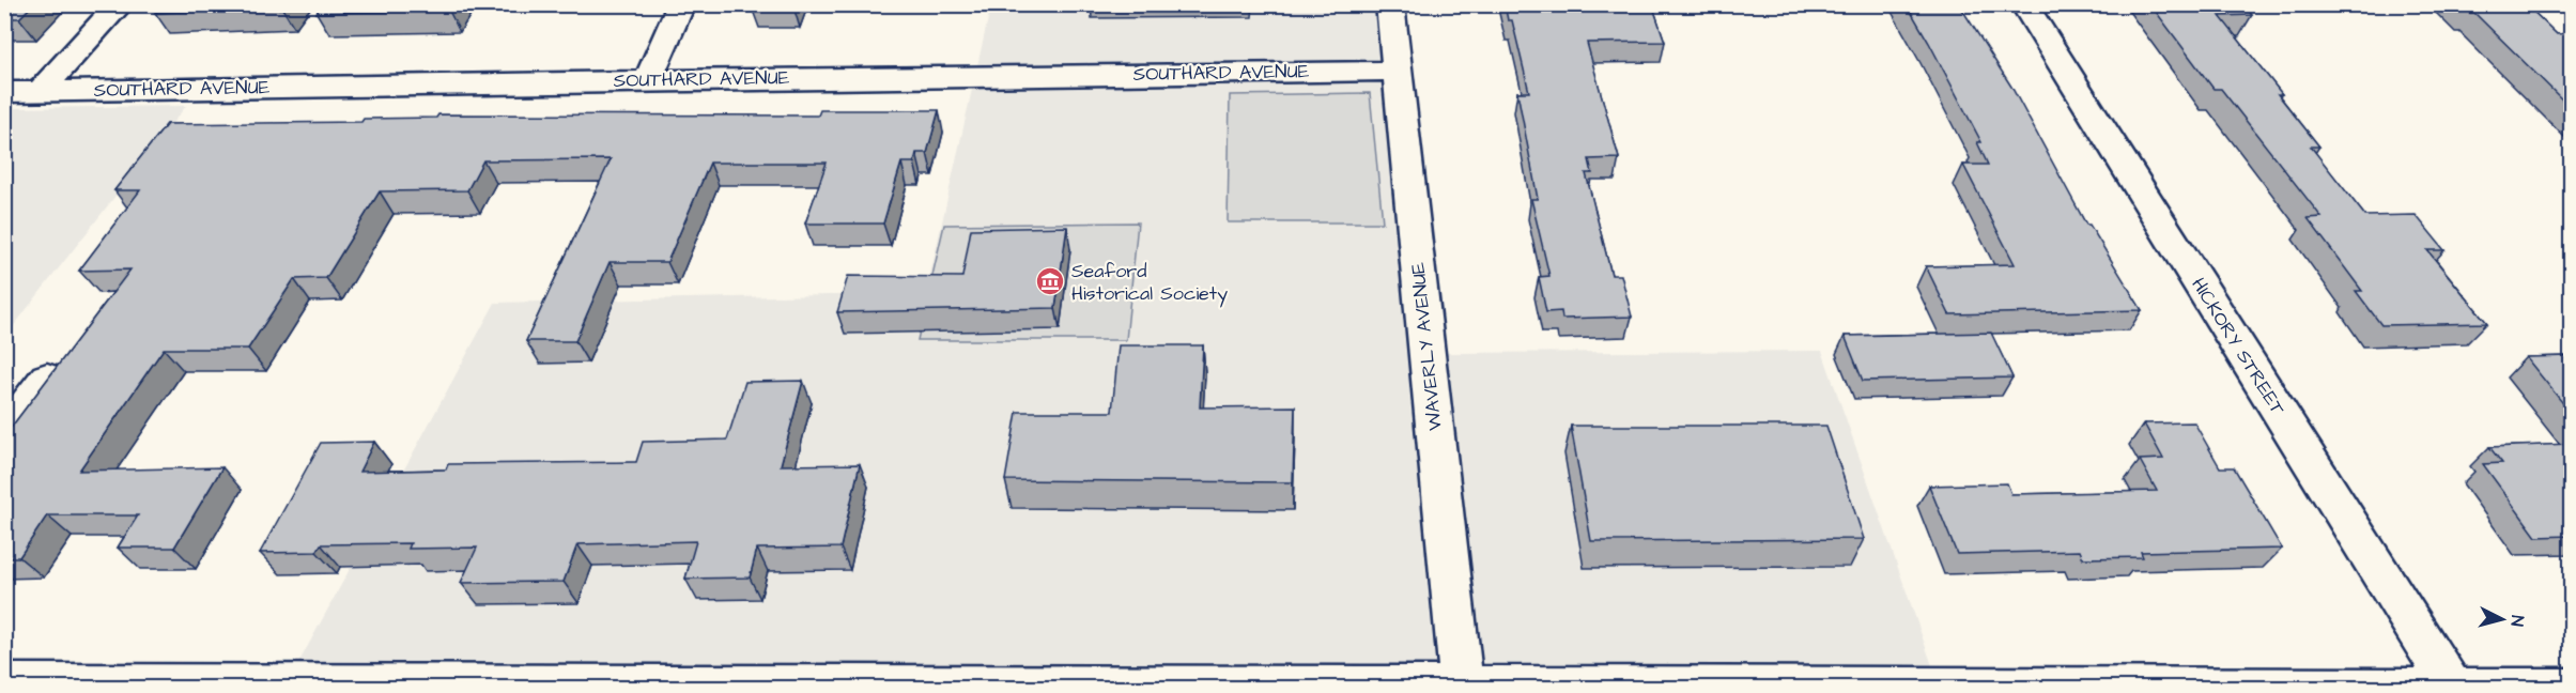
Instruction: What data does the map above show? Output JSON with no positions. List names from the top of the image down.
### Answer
{
  "streets": {
    "street": ["SOUTHARD AVENUE", "WAVERLY AVENUE", "HICKORY STREET"]
  },
  "crossings": [
    ["SOUTHARD AVENUE", "WAVERLY AVENUE"]
  ],
  "places": {
    "museum": ["Seaford Historical Society"]
  },
  "north": "right"
}
